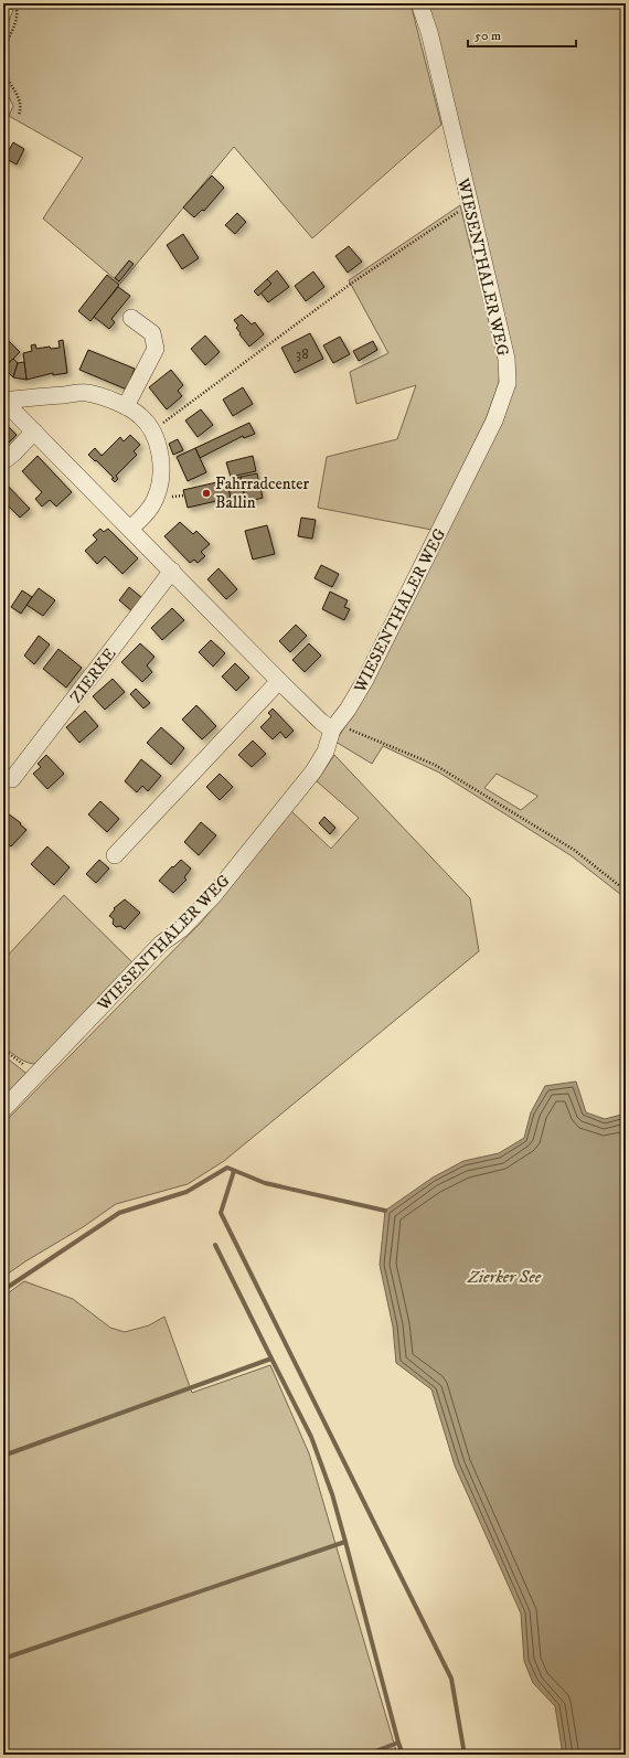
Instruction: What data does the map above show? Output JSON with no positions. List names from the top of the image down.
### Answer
{
  "streets": {
    "street": ["WIESENTHALER WEG", "ZIERKE"]
  },
  "water": ["Zierker See"],
  "places": ["Fahrradcenter Ballin"],
  "house_numbers": ["38"],
  "scale_bar": "50 m"
}
